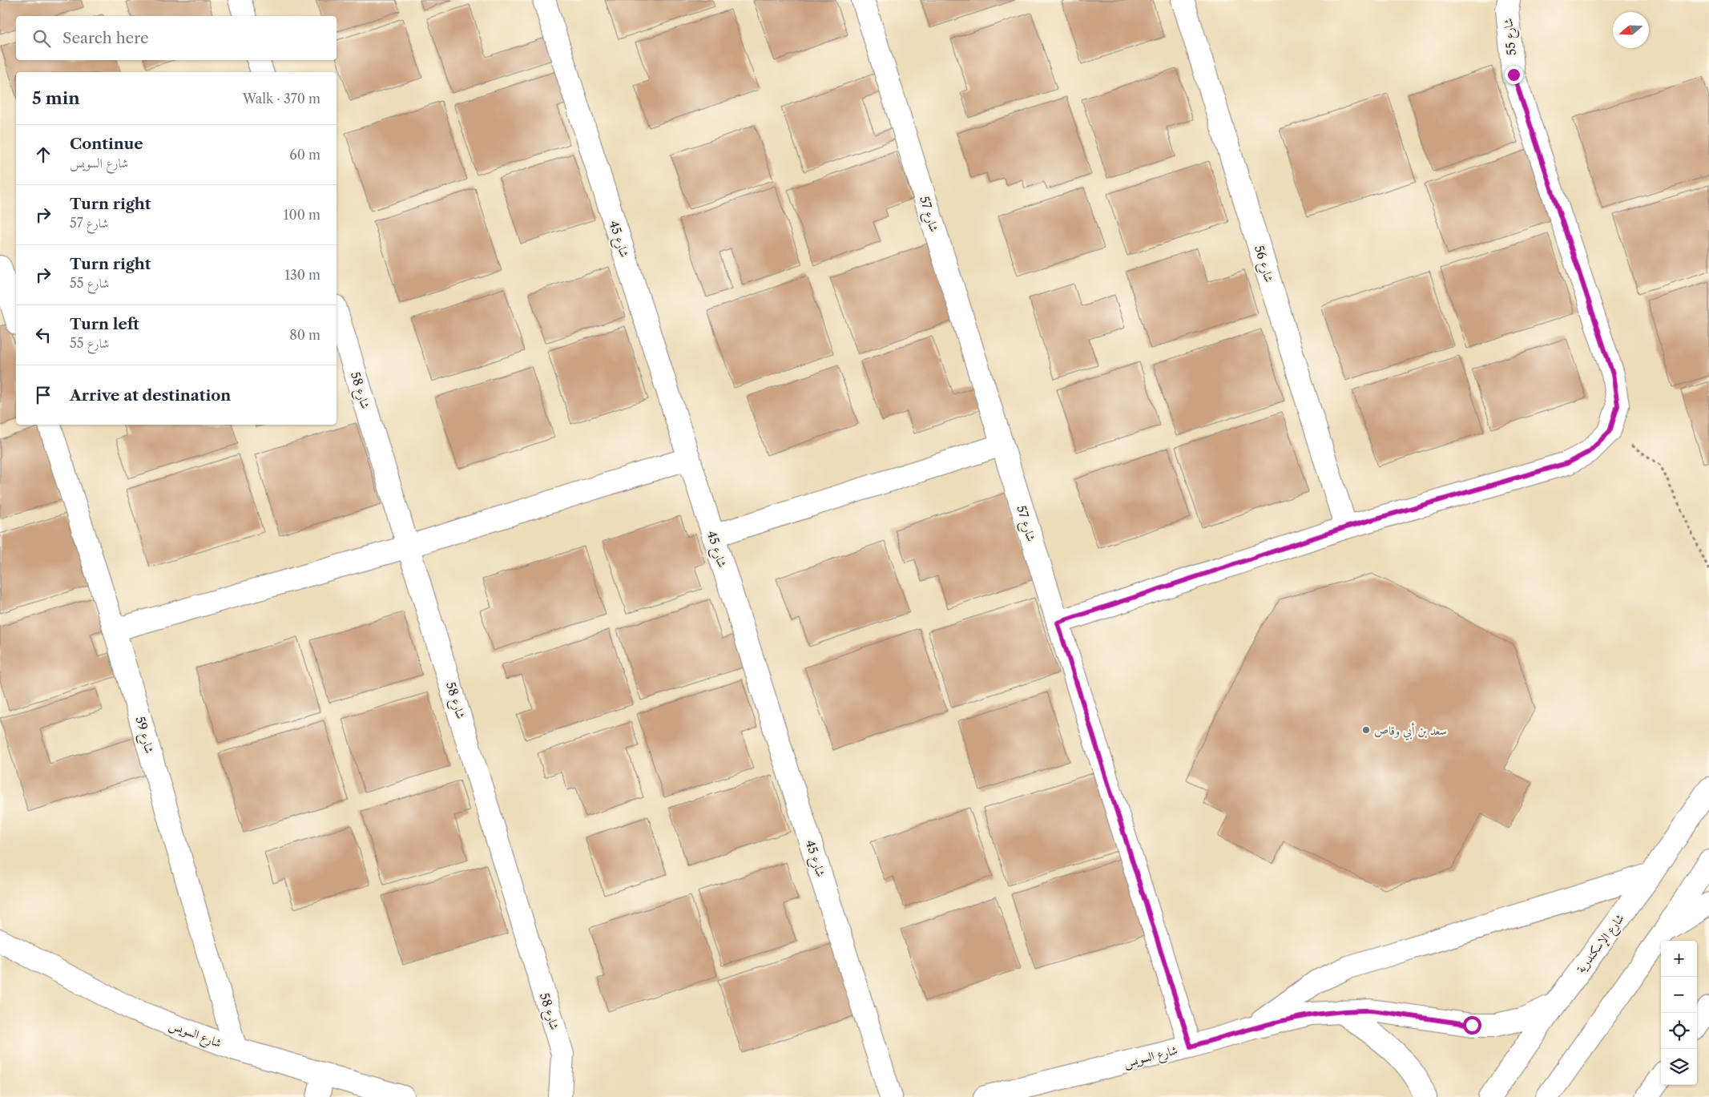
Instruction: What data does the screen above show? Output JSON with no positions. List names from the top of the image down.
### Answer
{
  "streets": {
    "street": [
      "شارع 55",
      "شارع 57",
      "شارع 45",
      "شارع 56",
      "شارع 58",
      "شارع 59",
      "شارع الإسكندرية",
      "شارع السويس"
    ]
  },
  "crossings": [
    ["شارع 55", "شارع 57"],
    ["شارع 55", "شارع 56"],
    ["شارع 57", "شارع السويس"],
    ["شارع 59", "شارع السويس"],
    ["شارع الإسكندرية", "شارع السويس"]
  ],
  "places": ["سعد بن أبي وقاص"],
  "north": "left",
  "page": {
    "search": "Search here",
    "heading": ["5 min", "Walk · 370 m"],
    "list": [
      ["Continue", "شارع السويس", "60 m"],
      ["Turn right", "شارع 57", "100 m"],
      ["Turn right", "شارع 55", "130 m"],
      ["Turn left", "شارع 55", "80 m"],
      "Arrive at destination"
    ],
    "map_buttons": ["+", "−"]
  }
}
